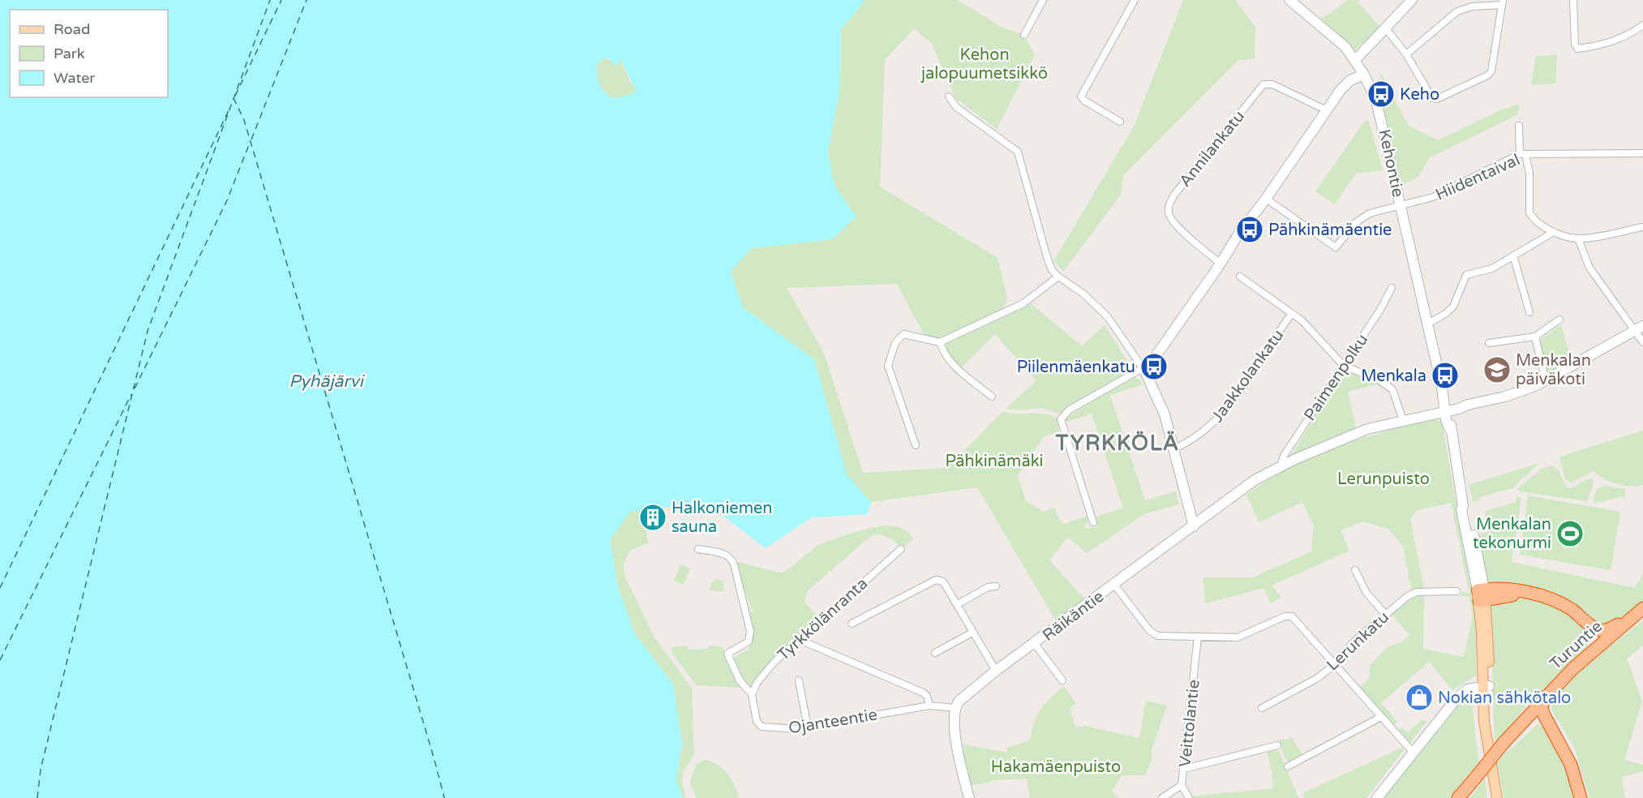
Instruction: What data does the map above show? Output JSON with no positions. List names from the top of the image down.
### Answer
{
  "streets": {
    "highway": ["Turuntie"],
    "street": [
      "Annilankatu",
      "Kehontie",
      "Hiidentaival",
      "Jaakkolankatu",
      "Paimenpolku",
      "Räikäntie",
      "Tyrkkölänranta",
      "Lerunkatu",
      "Ojanteentie",
      "Veittolantie"
    ]
  },
  "crossings": [
    ["Kehontie", "Hiidentaival"],
    ["Kehontie", "Räikäntie"],
    ["Paimenpolku", "Räikäntie"],
    ["Räikäntie", "Ojanteentie"],
    ["Tyrkkölänranta", "Ojanteentie"]
  ],
  "districts": ["TYRKKÖLÄ"],
  "water": ["Pyhäjärvi"],
  "parks": [
    "Kehon jalopuumetsikkö",
    "Pähkinämäki",
    "Lerunpuisto",
    "Hakamäenpuisto"
  ],
  "places": {
    "bus stop": [
      "Keho",
      "Pähkinämäentie",
      "Piilenmäenkatu",
      "Menkala"
    ],
    "school or university": ["Menkalan päiväkoti"],
    "building": ["Halkoniemen sauna"],
    "sports": ["Menkalan tekonurmi"],
    "shop": ["Nokian sähkötalo"]
  },
  "legend": ["Road", "Park", "Water"]
}
